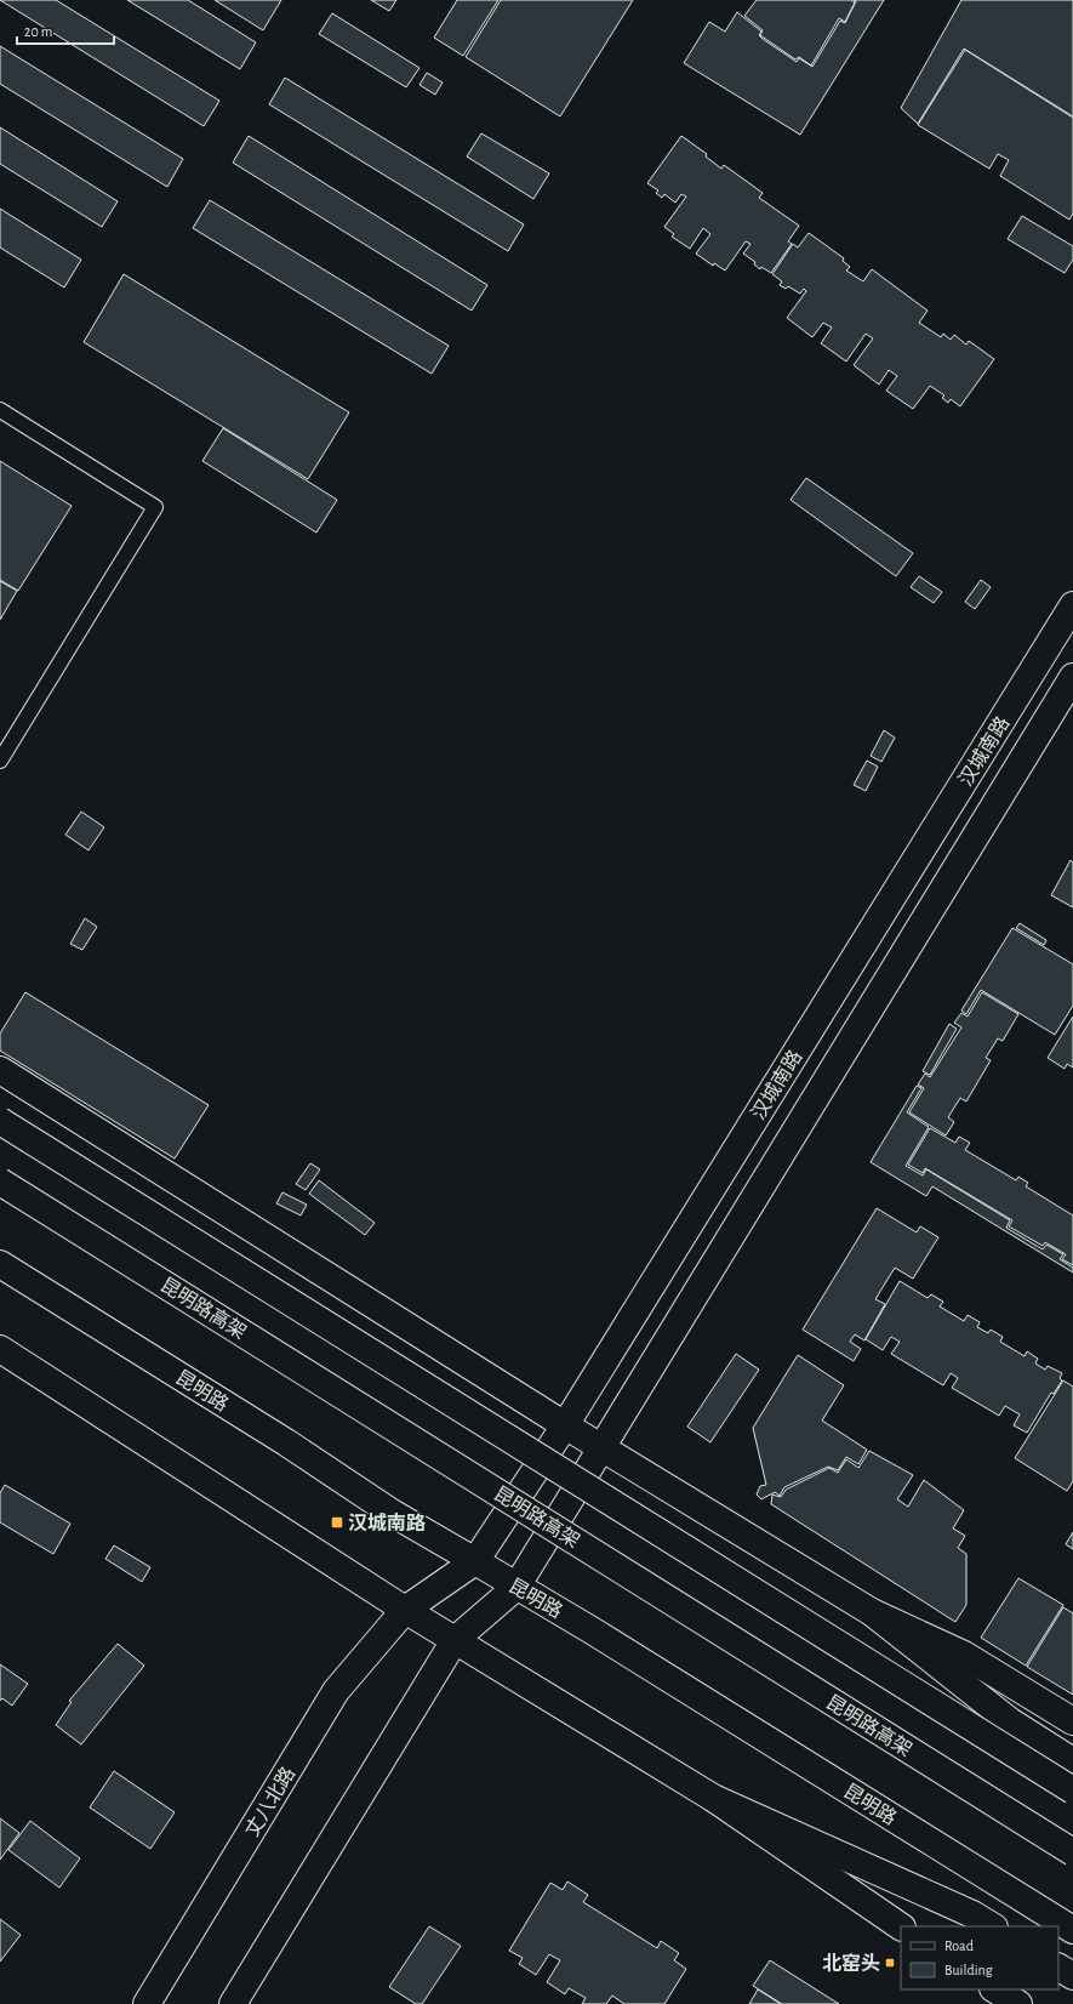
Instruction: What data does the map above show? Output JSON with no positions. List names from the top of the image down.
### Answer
{
  "streets": {
    "main road": [
      "汉城南路",
      "昆明路高架",
      "昆明路",
      "丈八北路"
    ]
  },
  "crossings": [
    ["汉城南路", "昆明路"],
    ["汉城南路", "丈八北路"],
    ["昆明路", "丈八北路"]
  ],
  "places": {
    "transit": ["汉城南路", "北窑头"]
  },
  "legend": ["Road", "Building"],
  "scale_bar": "20 m"
}
